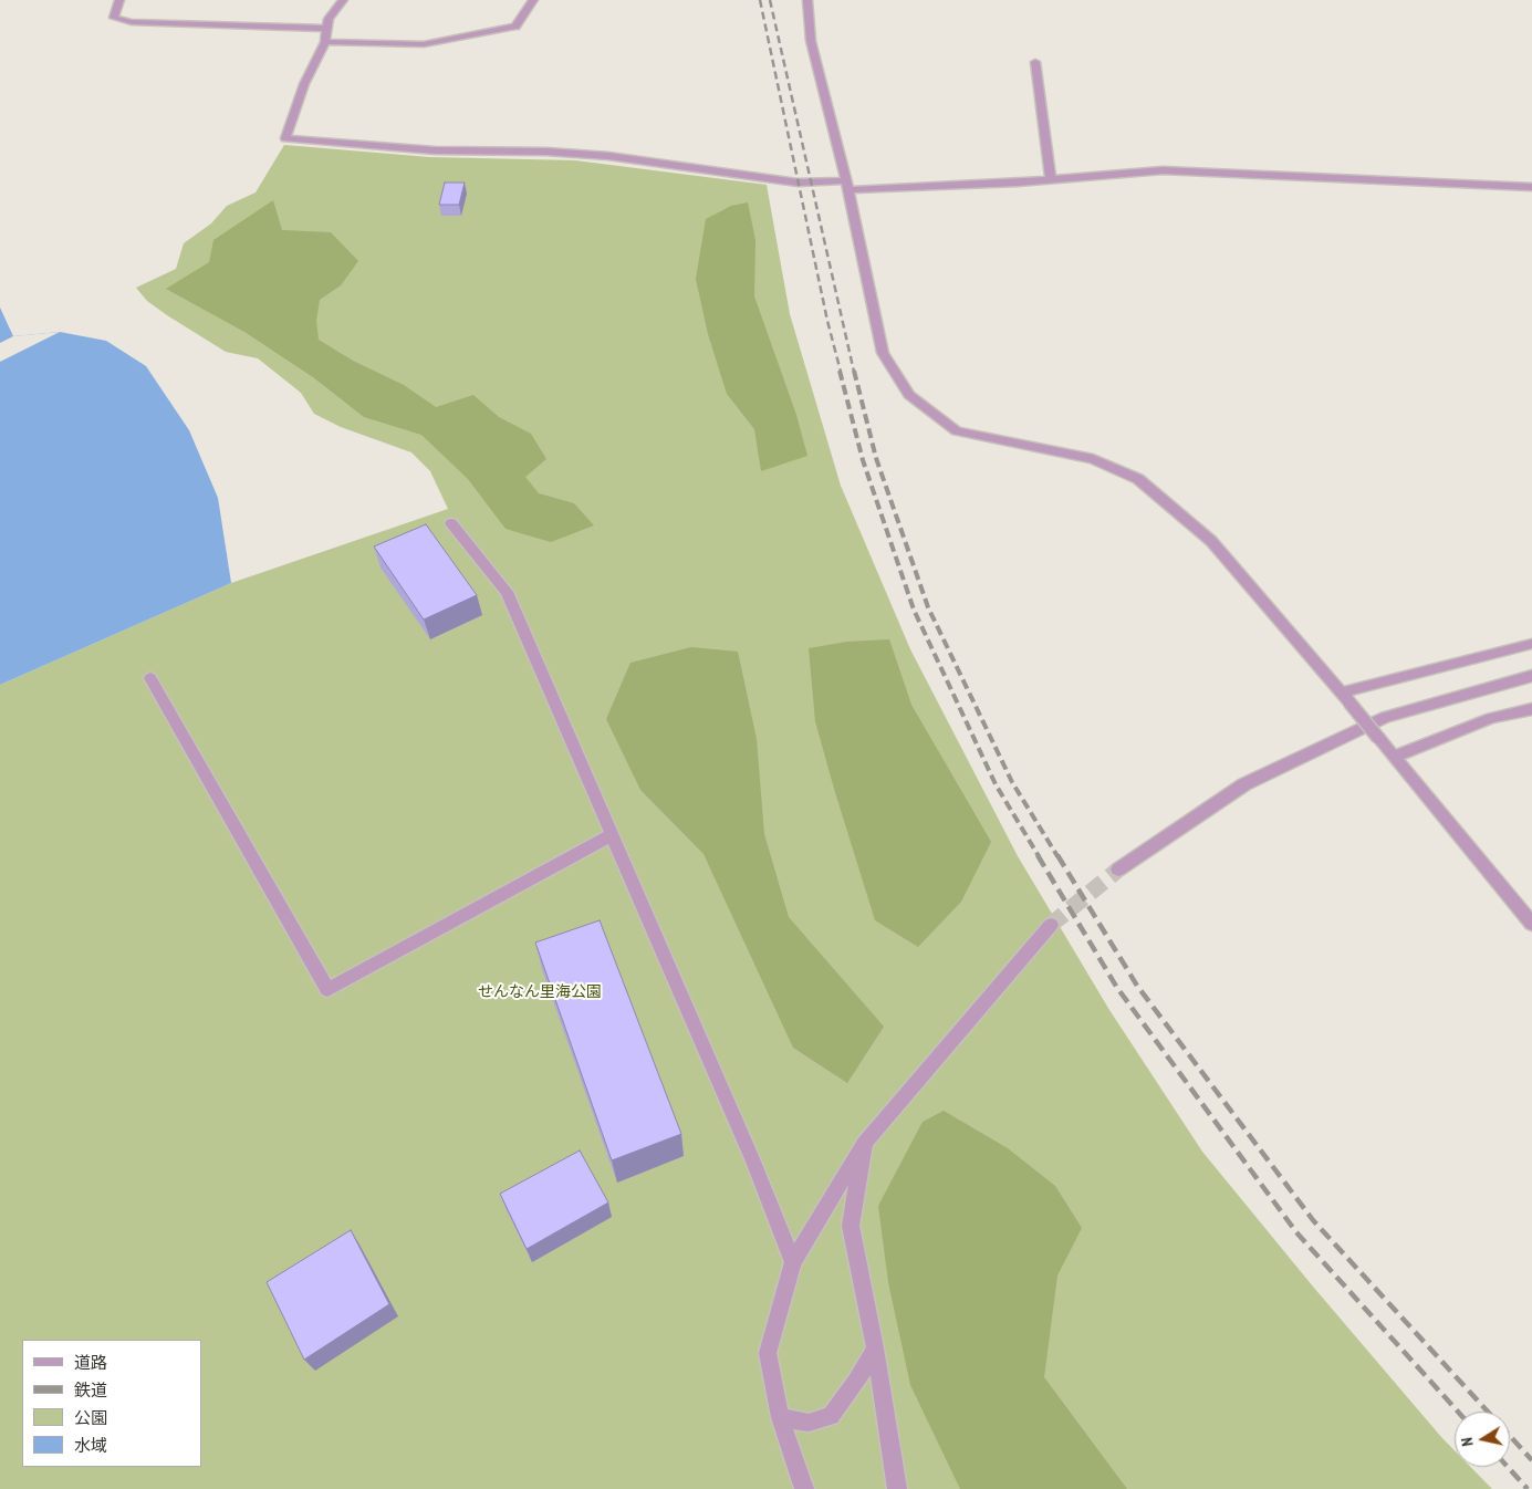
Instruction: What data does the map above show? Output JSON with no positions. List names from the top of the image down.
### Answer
{
  "parks": ["せんなん里海公園"],
  "legend": [
    "道路",
    "鉄道",
    "公園",
    "水域"
  ],
  "north": "left"
}
